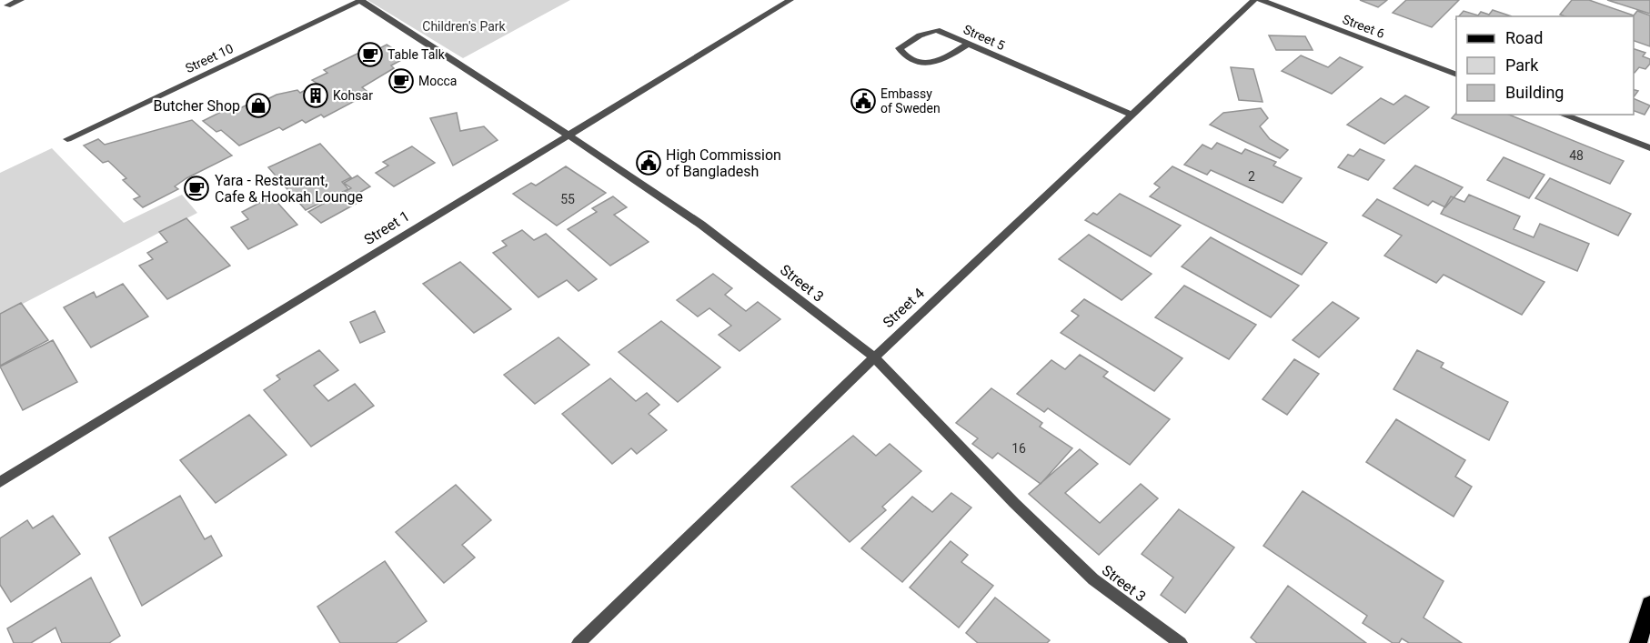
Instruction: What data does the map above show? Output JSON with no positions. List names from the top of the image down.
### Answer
{
  "streets": {
    "street": [
      "Street 6",
      "Street 5",
      "Street 10",
      "Street 1",
      "Street 3",
      "Street 4"
    ]
  },
  "crossings": [
    ["Street 5", "Street 4"],
    ["Street 10", "Street 3"],
    ["Street 1", "Street 3"],
    ["Street 3", "Street 4"]
  ],
  "parks": ["Children's Park"],
  "places": {
    "cafe": ["Table Talk", "Mocca", "Yara - Restaurant, Cafe & Hookah Lounge"],
    "building": ["Kohsar"],
    "public building": ["Embassy of Sweden", "High Commission of Bangladesh"],
    "shop": ["Butcher Shop"]
  },
  "house_numbers": [
    "48",
    "2",
    "55",
    "16"
  ],
  "legend": ["Road", "Park", "Building"]
}
